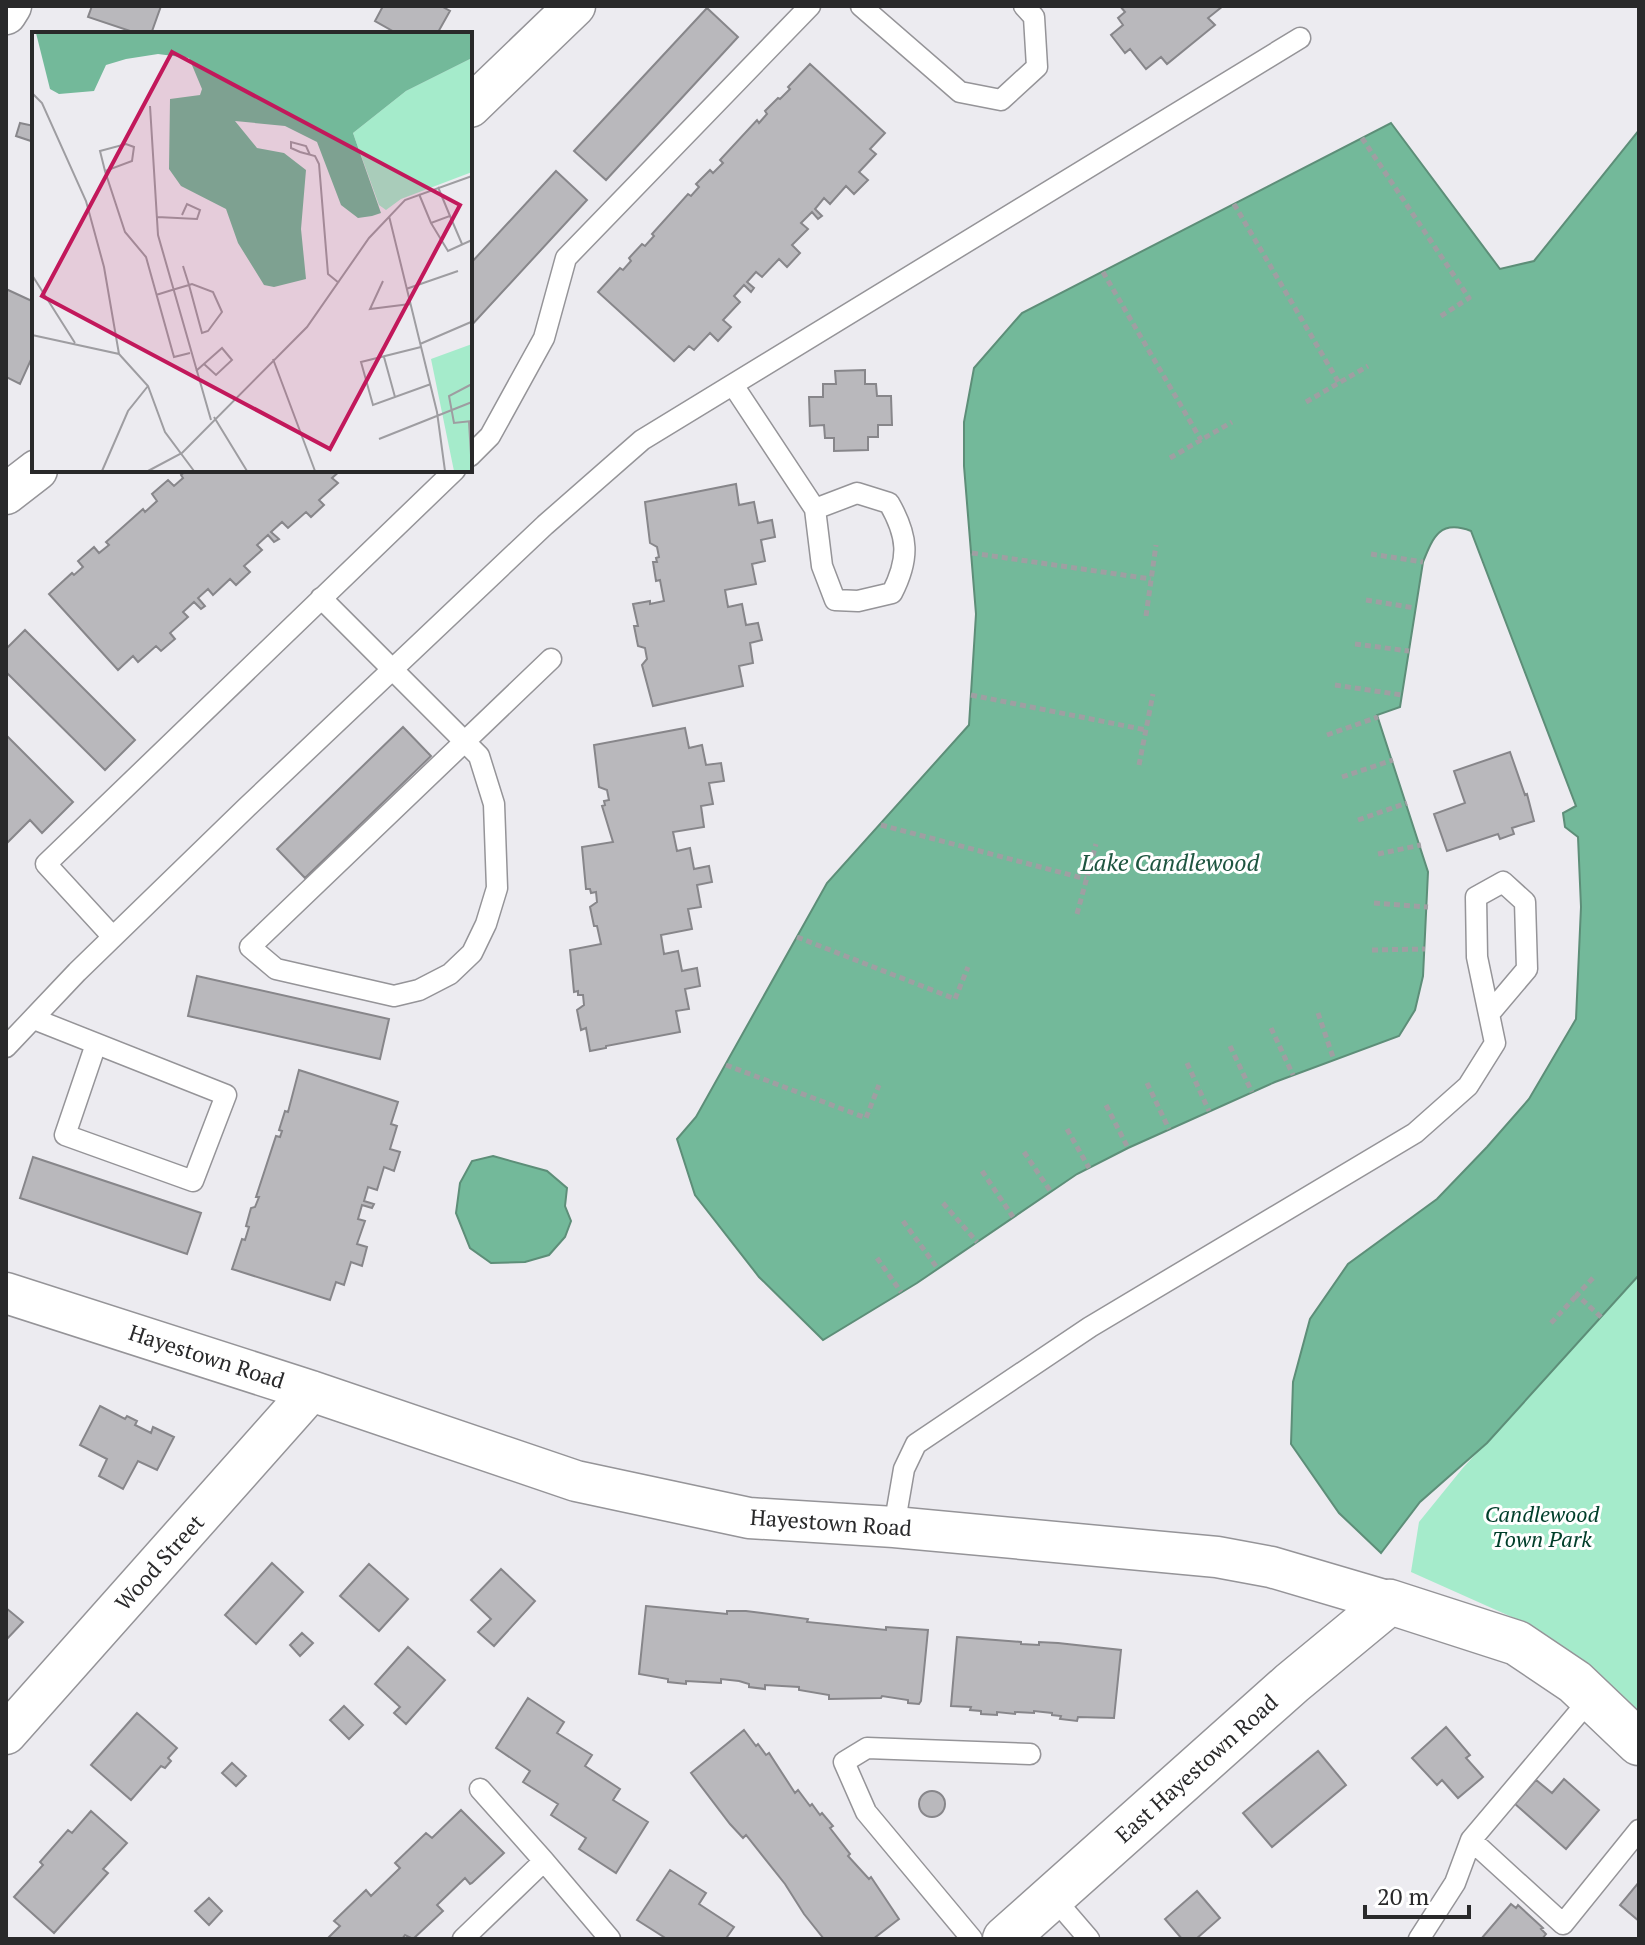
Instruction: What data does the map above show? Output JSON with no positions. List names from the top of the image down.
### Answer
{
  "streets": {
    "street": ["Hayestown Road", "Wood Street", "East Hayestown Road"]
  },
  "crossings": [
    ["Hayestown Road", "Wood Street"],
    ["Hayestown Road", "East Hayestown Road"]
  ],
  "water": ["Lake Candlewood"],
  "parks": ["Candlewood Town Park"],
  "scale_bar": "20 m"
}
